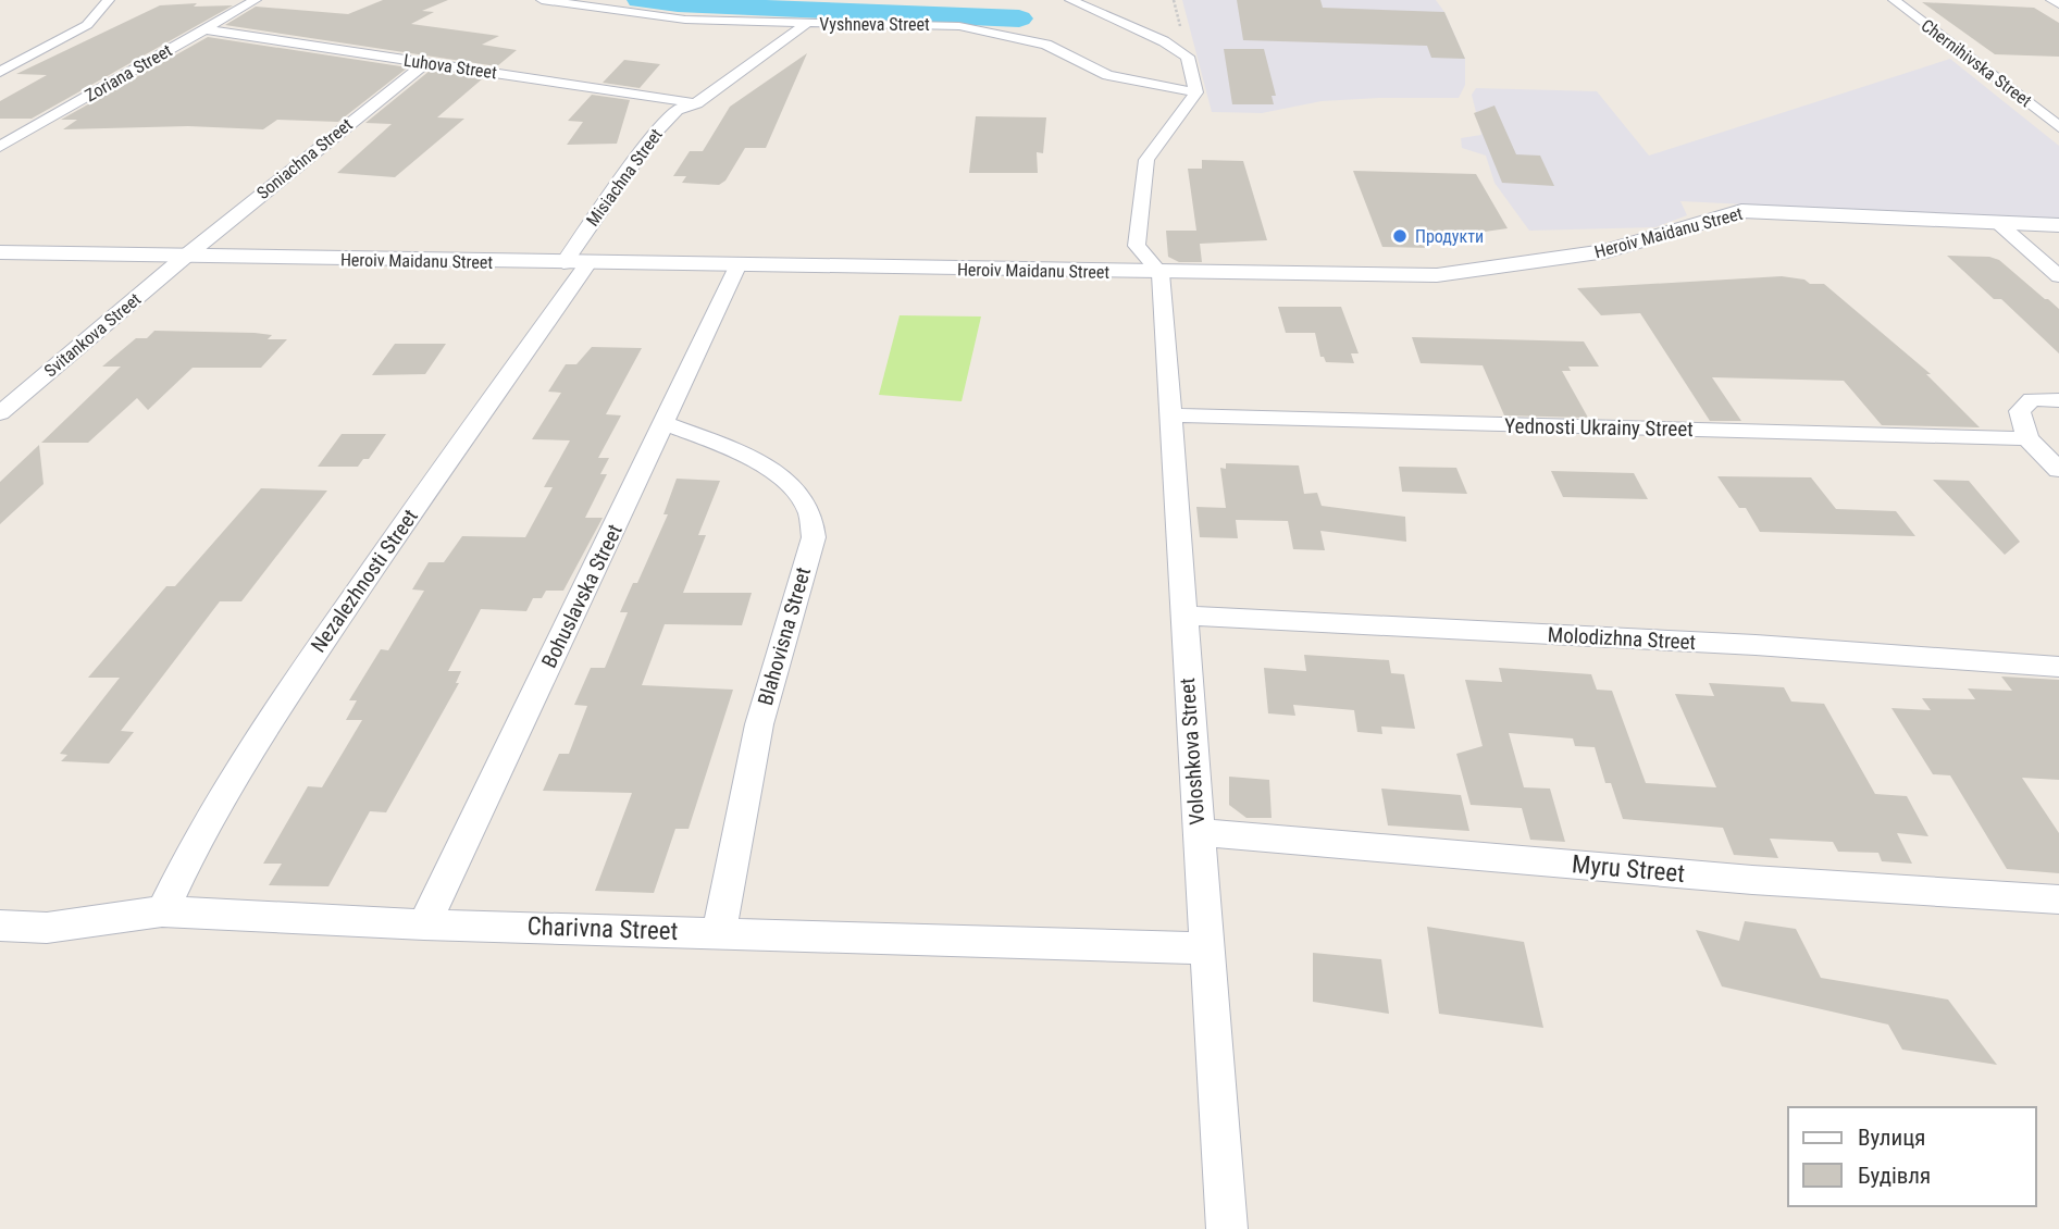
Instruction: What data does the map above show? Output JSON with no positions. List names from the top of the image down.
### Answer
{
  "streets": {
    "street": [
      "Vyshneva Street",
      "Chernihivska Street",
      "Luhova Street",
      "Zoriana Street",
      "Soniachna Street",
      "Misiachna Street",
      "Heroiv Maidanu Street",
      "Svitankova Street",
      "Yednosti Ukrainy Street",
      "Nezalezhnosti Street",
      "Bohuslavska Street",
      "Blahovisna Street",
      "Molodizhna Street",
      "Voloshkova Street",
      "Myru Street",
      "Charivna Street"
    ]
  },
  "crossings": [
    ["Vyshneva Street", "Misiachna Street"],
    ["Luhova Street", "Zoriana Street"],
    ["Luhova Street", "Soniachna Street"],
    ["Luhova Street", "Misiachna Street"],
    ["Soniachna Street", "Heroiv Maidanu Street"],
    ["Soniachna Street", "Svitankova Street"],
    ["Misiachna Street", "Heroiv Maidanu Street"],
    ["Misiachna Street", "Nezalezhnosti Street"],
    ["Heroiv Maidanu Street", "Svitankova Street"],
    ["Heroiv Maidanu Street", "Nezalezhnosti Street"],
    ["Heroiv Maidanu Street", "Bohuslavska Street"],
    ["Heroiv Maidanu Street", "Voloshkova Street"],
    ["Yednosti Ukrainy Street", "Voloshkova Street"],
    ["Nezalezhnosti Street", "Charivna Street"],
    ["Bohuslavska Street", "Blahovisna Street"],
    ["Bohuslavska Street", "Charivna Street"],
    ["Blahovisna Street", "Charivna Street"],
    ["Molodizhna Street", "Voloshkova Street"],
    ["Voloshkova Street", "Myru Street"],
    ["Voloshkova Street", "Charivna Street"]
  ],
  "places": ["Продукти"],
  "legend": ["Вулиця", "Будівля"]
}
